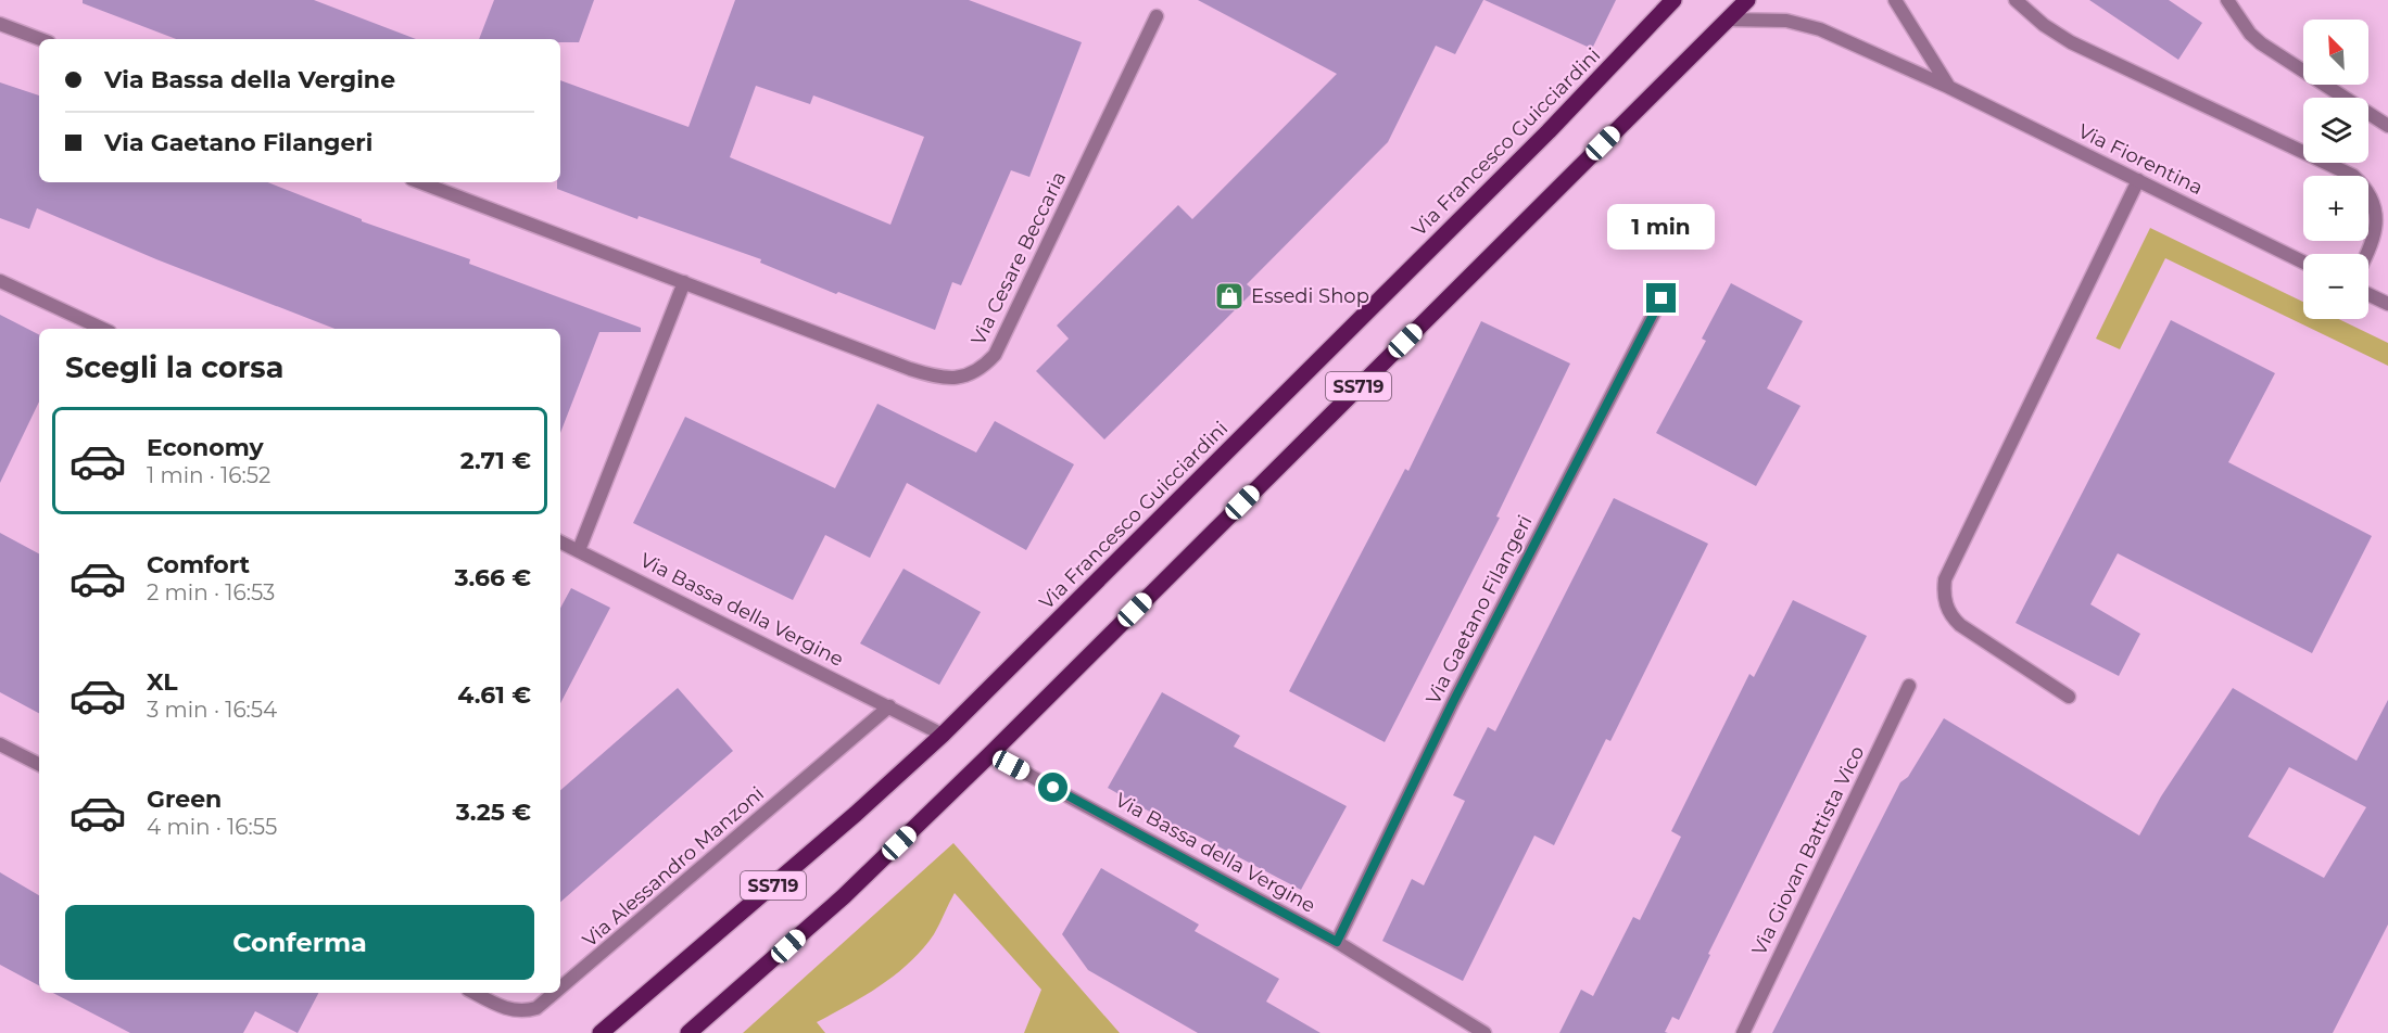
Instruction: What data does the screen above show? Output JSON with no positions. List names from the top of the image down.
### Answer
{
  "streets": {
    "main road": ["Via Francesco Guicciardini", "SS719"],
    "street": [
      "Via Fiorentina",
      "Via Cesare Beccaria",
      "Via Bassa della Vergine",
      "Via Gaetano Filangeri",
      "Via Giovan Battista Vico",
      "Via Alessandro Manzoni"
    ]
  },
  "crossings": [
    ["Via Francesco Guicciardini", "Via Bassa della Vergine"],
    ["Via Fiorentina", "SS719"],
    ["SS719", "Via Bassa della Vergine"],
    ["Via Bassa della Vergine", "Via Gaetano Filangeri"],
    ["Via Bassa della Vergine", "Via Alessandro Manzoni"]
  ],
  "places": {
    "shop": ["Essedi Shop"]
  },
  "north": "top left",
  "page": {
    "map_buttons": ["+", "−"],
    "banner": ["Via Bassa della Vergine", "Via Gaetano Filangeri"],
    "bubble": "1 min",
    "heading": "Scegli la corsa",
    "list": [
      {
        "name": "Economy",
        "note": "1 min · 16:52",
        "value": "2.71 €"
      },
      {
        "name": "Comfort",
        "note": "2 min · 16:53",
        "value": "3.66 €"
      },
      {
        "name": "XL",
        "note": "3 min · 16:54",
        "value": "4.61 €"
      },
      {
        "name": "Green",
        "note": "4 min · 16:55",
        "value": "3.25 €"
      }
    ],
    "buttons": "Conferma"
  }
}
